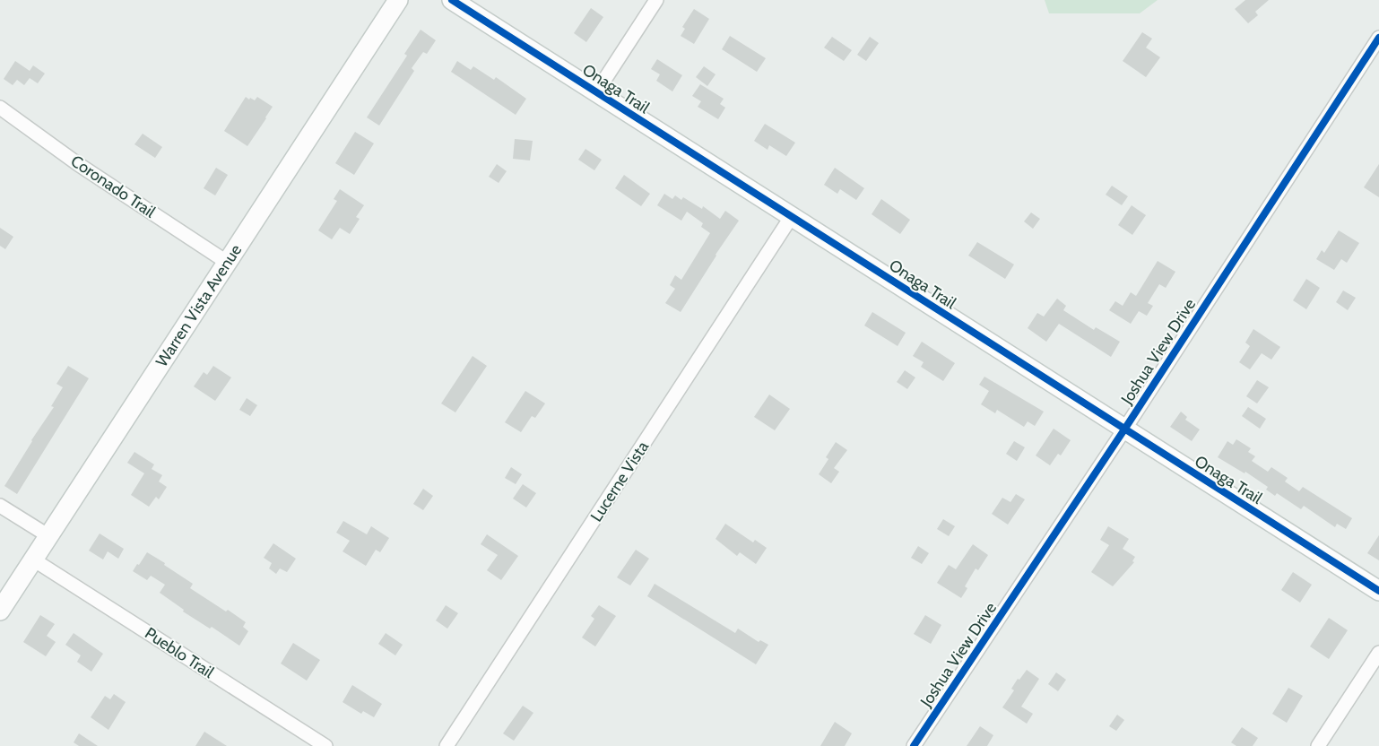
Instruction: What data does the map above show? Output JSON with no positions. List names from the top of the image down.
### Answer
{
  "streets": {
    "street": [
      "Onaga Trail",
      "Coronado Trail",
      "Warren Vista Avenue",
      "Joshua View Drive",
      "Lucerne Vista",
      "Pueblo Trail"
    ]
  },
  "crossings": [
    ["Onaga Trail", "Joshua View Drive"],
    ["Onaga Trail", "Lucerne Vista"],
    ["Coronado Trail", "Warren Vista Avenue"],
    ["Warren Vista Avenue", "Pueblo Trail"]
  ]
}
